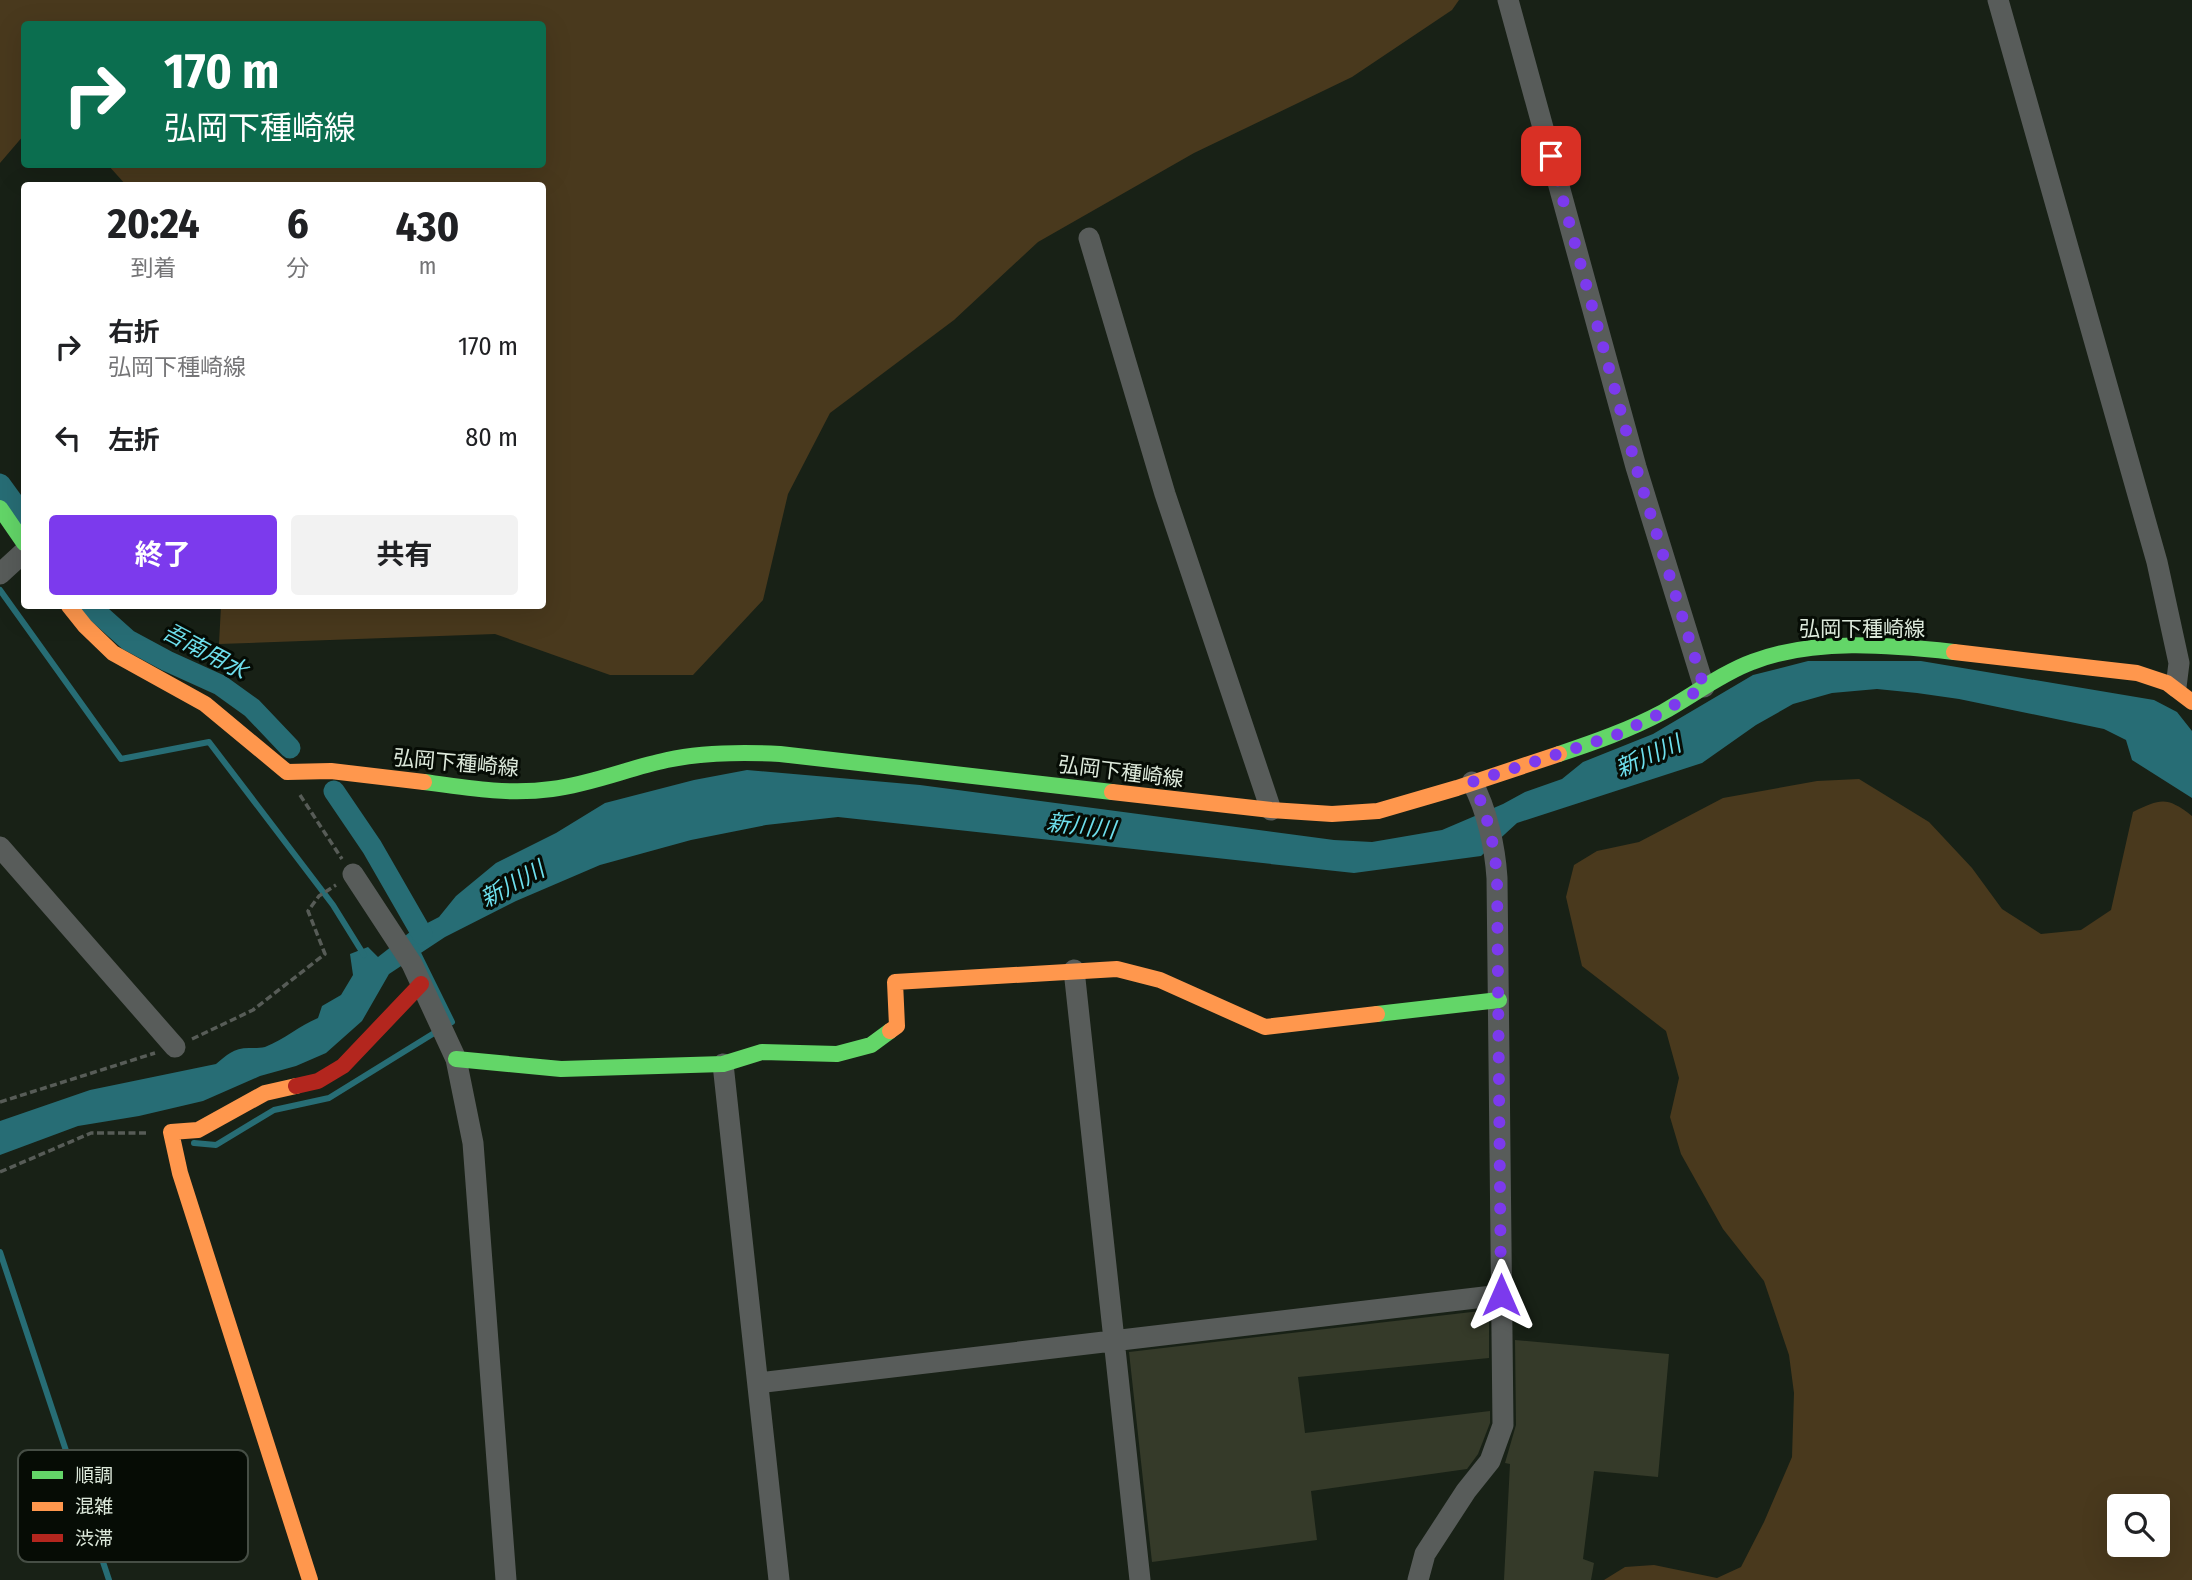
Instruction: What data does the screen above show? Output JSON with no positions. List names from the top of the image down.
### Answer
{
  "streets": {
    "main road": ["弘岡下種崎線"]
  },
  "water": ["吾南用水", "新川川"],
  "legend": ["順調", "混雑", "渋滞"],
  "page": {
    "turn": ["170 m", "弘岡下種崎線"],
    "eta": [
      "20:24",
      "到着",
      "6",
      "分",
      "430",
      "m"
    ],
    "list": [
      {
        "name": "右折",
        "note": "弘岡下種崎線",
        "value": "170 m"
      },
      {
        "name": "左折",
        "value": "80 m"
      }
    ],
    "buttons": ["終了", "共有"]
  }
}
